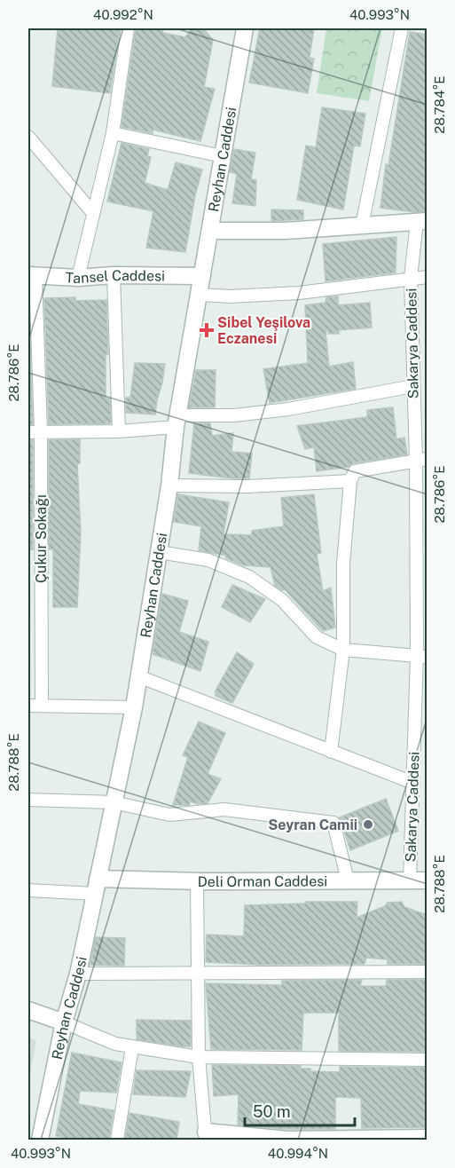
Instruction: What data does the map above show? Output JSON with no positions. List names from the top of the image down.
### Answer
{
  "streets": {
    "street": [
      "Reyhan Caddesi",
      "Tansel Caddesi",
      "Sakarya Caddesi",
      "Çukur Sokağı",
      "Deli Orman Caddesi"
    ]
  },
  "crossings": [
    ["Reyhan Caddesi", "Tansel Caddesi"],
    ["Reyhan Caddesi", "Deli Orman Caddesi"],
    ["Tansel Caddesi", "Çukur Sokağı"],
    ["Sakarya Caddesi", "Deli Orman Caddesi"]
  ],
  "places": {
    "health": ["Sibel Yeşilova Eczanesi"],
    "other": ["Seyran Camii"]
  },
  "scale_bar": "50 m",
  "coordinates": [
    "40.992°N",
    "40.993°N",
    "28.784°E",
    "28.786°E",
    "28.788°E",
    "40.994°N"
  ]
}
